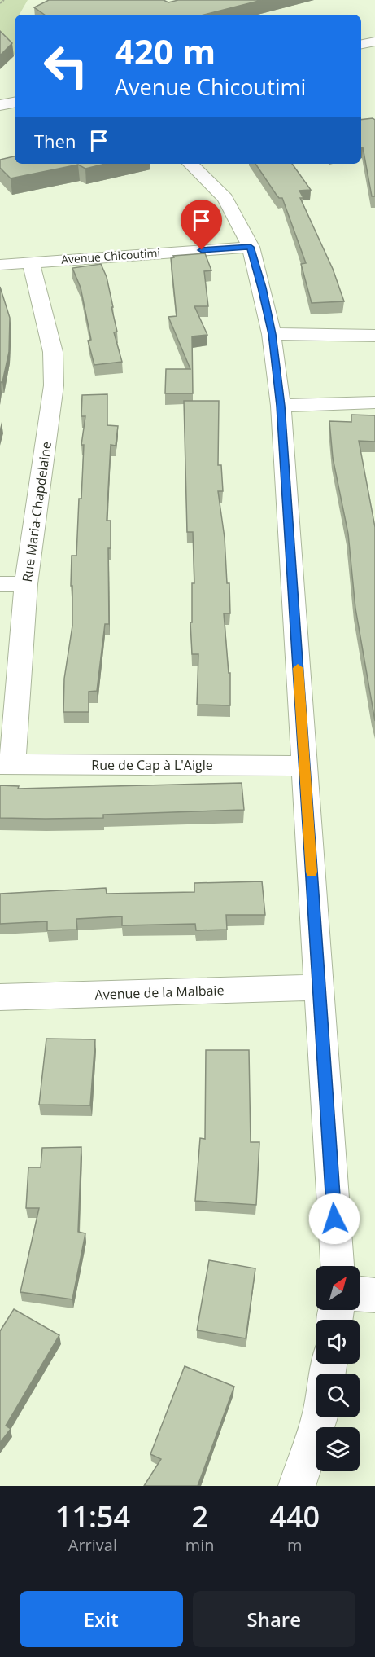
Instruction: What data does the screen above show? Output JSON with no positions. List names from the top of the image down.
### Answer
{
  "streets": {
    "street": [
      "Avenue Chicoutimi",
      "Rue Maria-Chapdelaine",
      "Rue de Cap à L'Aigle",
      "Avenue de la Malbaie"
    ]
  },
  "crossings": [
    ["Avenue Chicoutimi", "Rue Maria-Chapdelaine"],
    ["Rue Maria-Chapdelaine", "Rue de Cap à L'Aigle"]
  ],
  "north": "top right",
  "page": {
    "turn": ["420 m", "Avenue Chicoutimi"],
    "then": "Then",
    "eta": [
      "11:54",
      "Arrival",
      "2",
      "min",
      "440",
      "m"
    ],
    "buttons": ["Exit", "Share"]
  }
}
